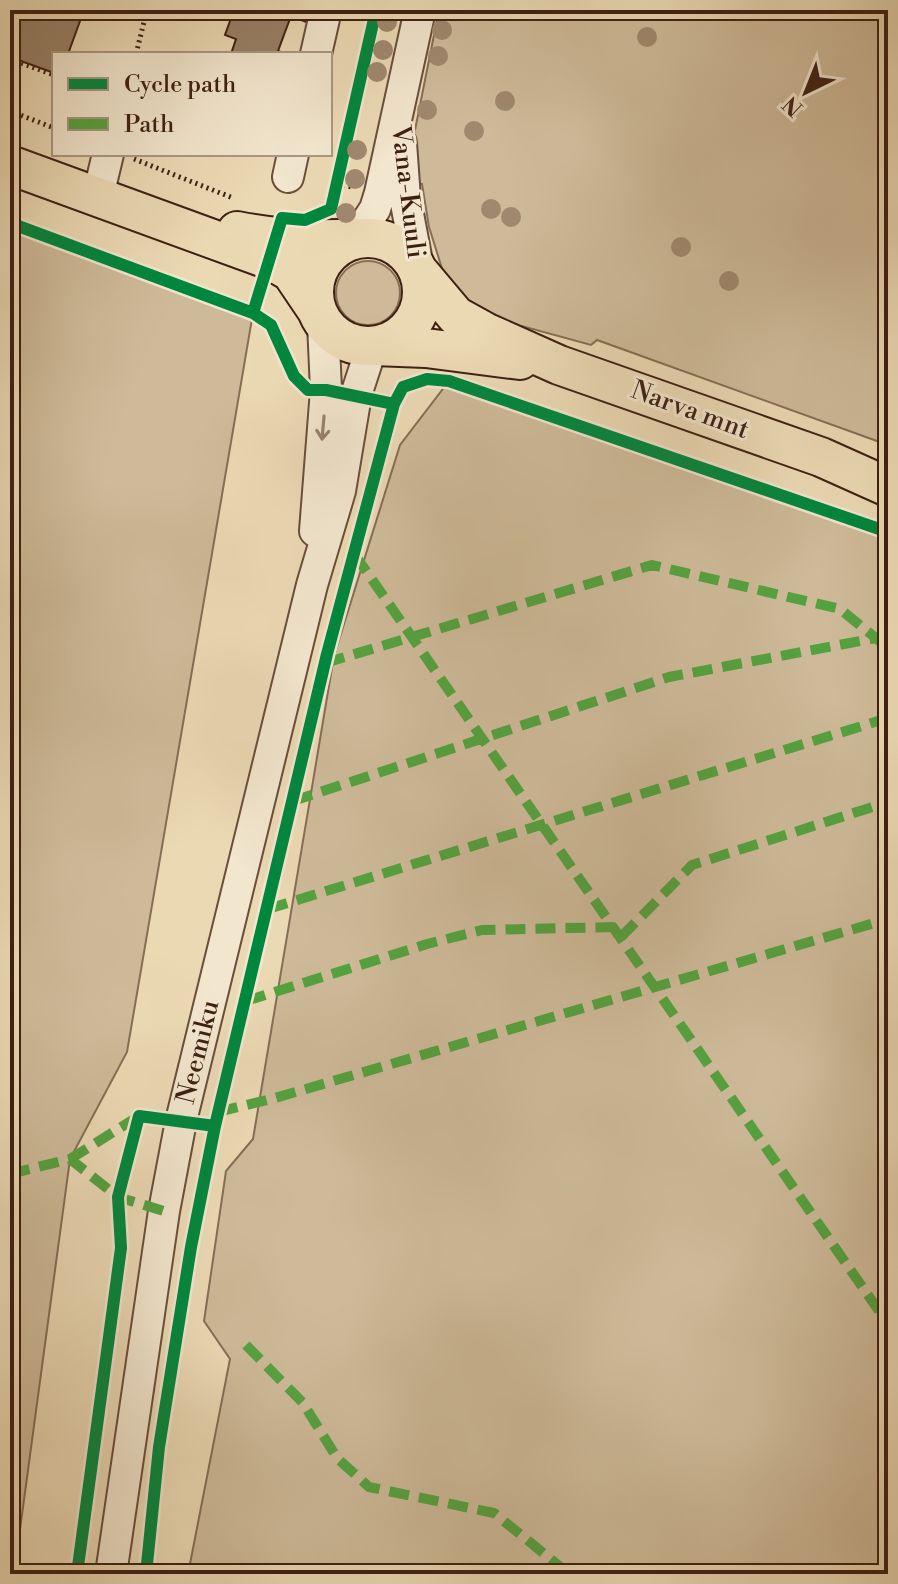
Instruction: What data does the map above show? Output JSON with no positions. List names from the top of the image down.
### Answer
{
  "streets": {
    "main road": ["Narva mnt"],
    "street": ["Vana-Kuuli", "Neemiku"]
  },
  "crossings": [
    ["Vana-Kuuli", "Narva mnt"],
    ["Vana-Kuuli", "Neemiku"],
    ["Narva mnt", "Neemiku"]
  ],
  "legend": ["Cycle path", "Path"],
  "north": "bottom left"
}
